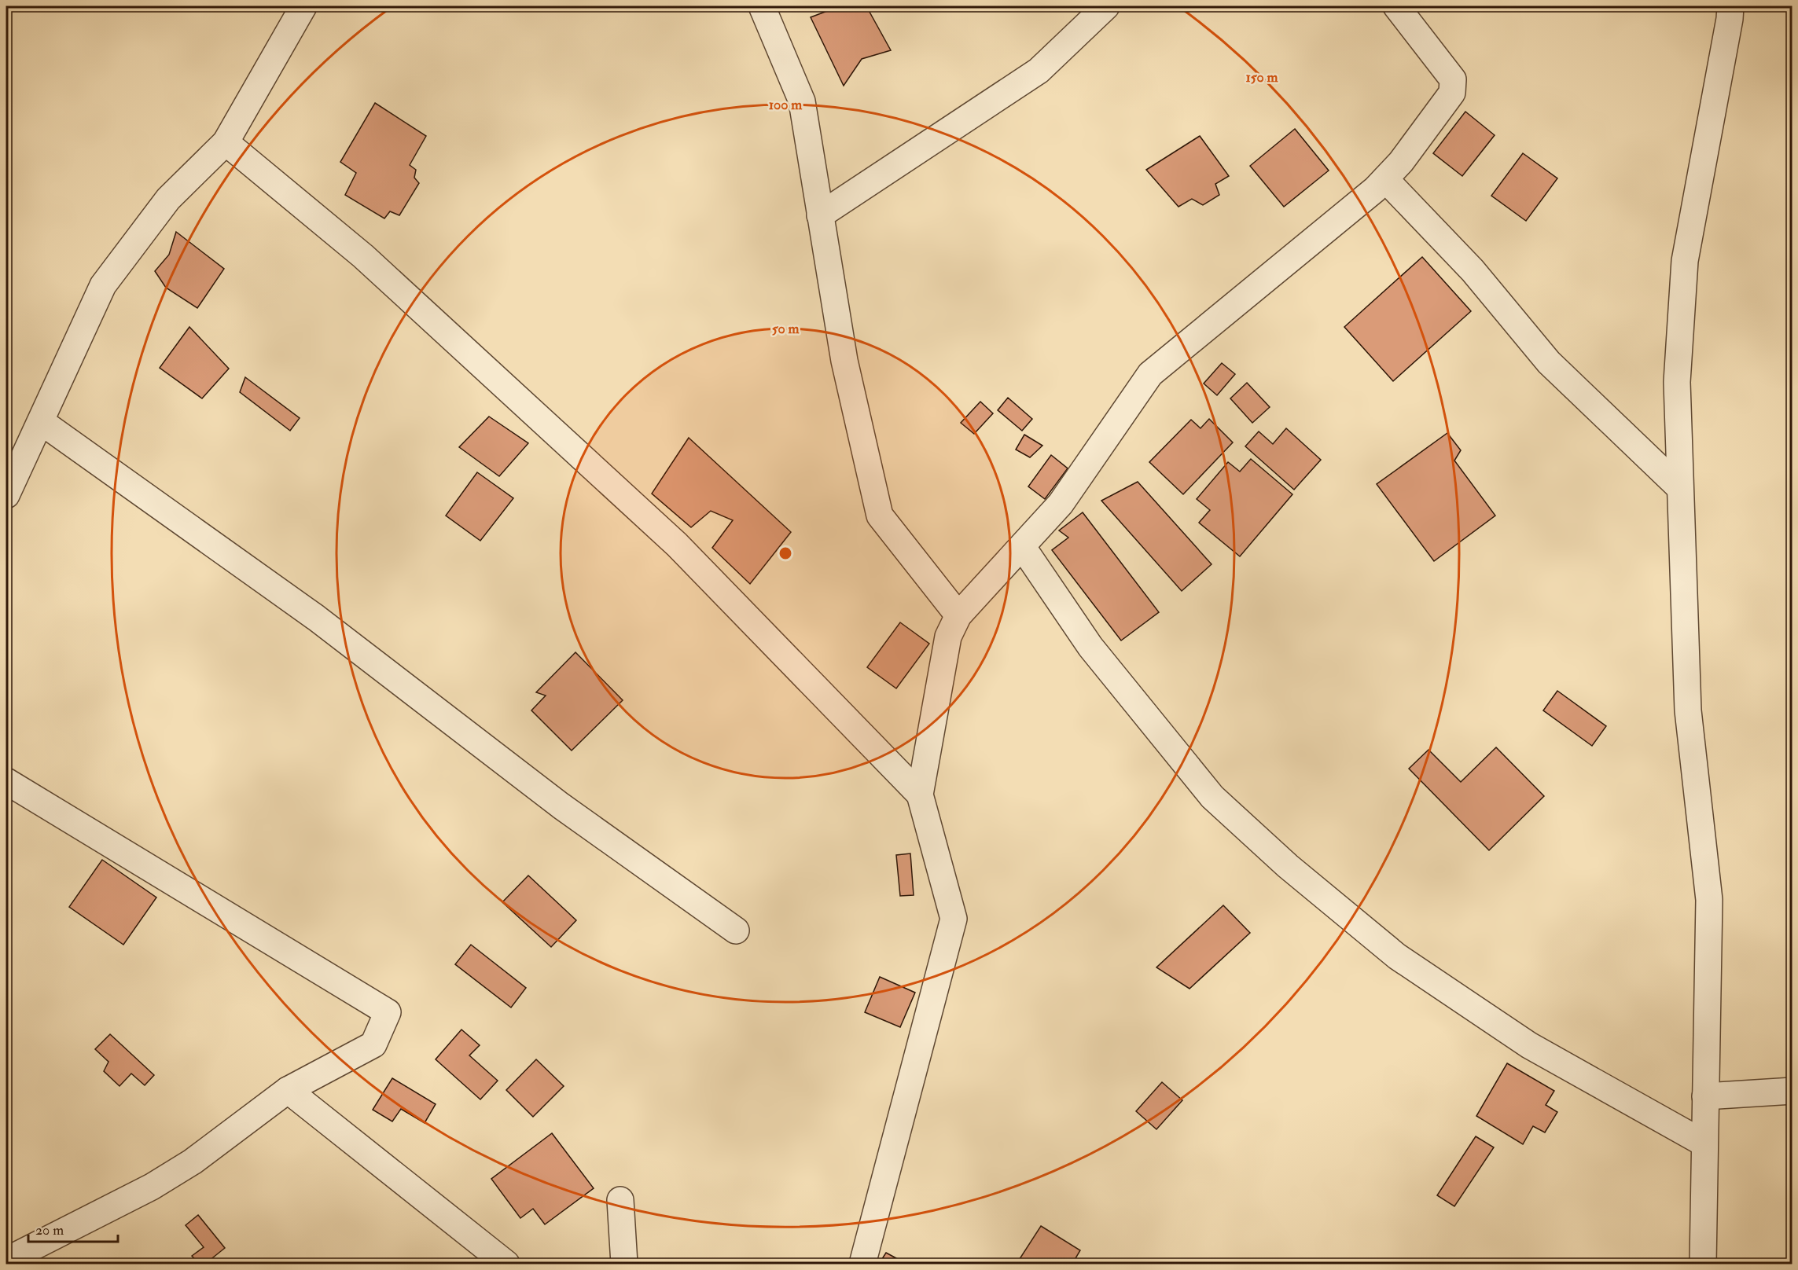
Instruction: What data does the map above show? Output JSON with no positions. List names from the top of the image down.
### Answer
{
  "scale_bar": "20 m",
  "rings": ["150 m", "100 m", "50 m"]
}
